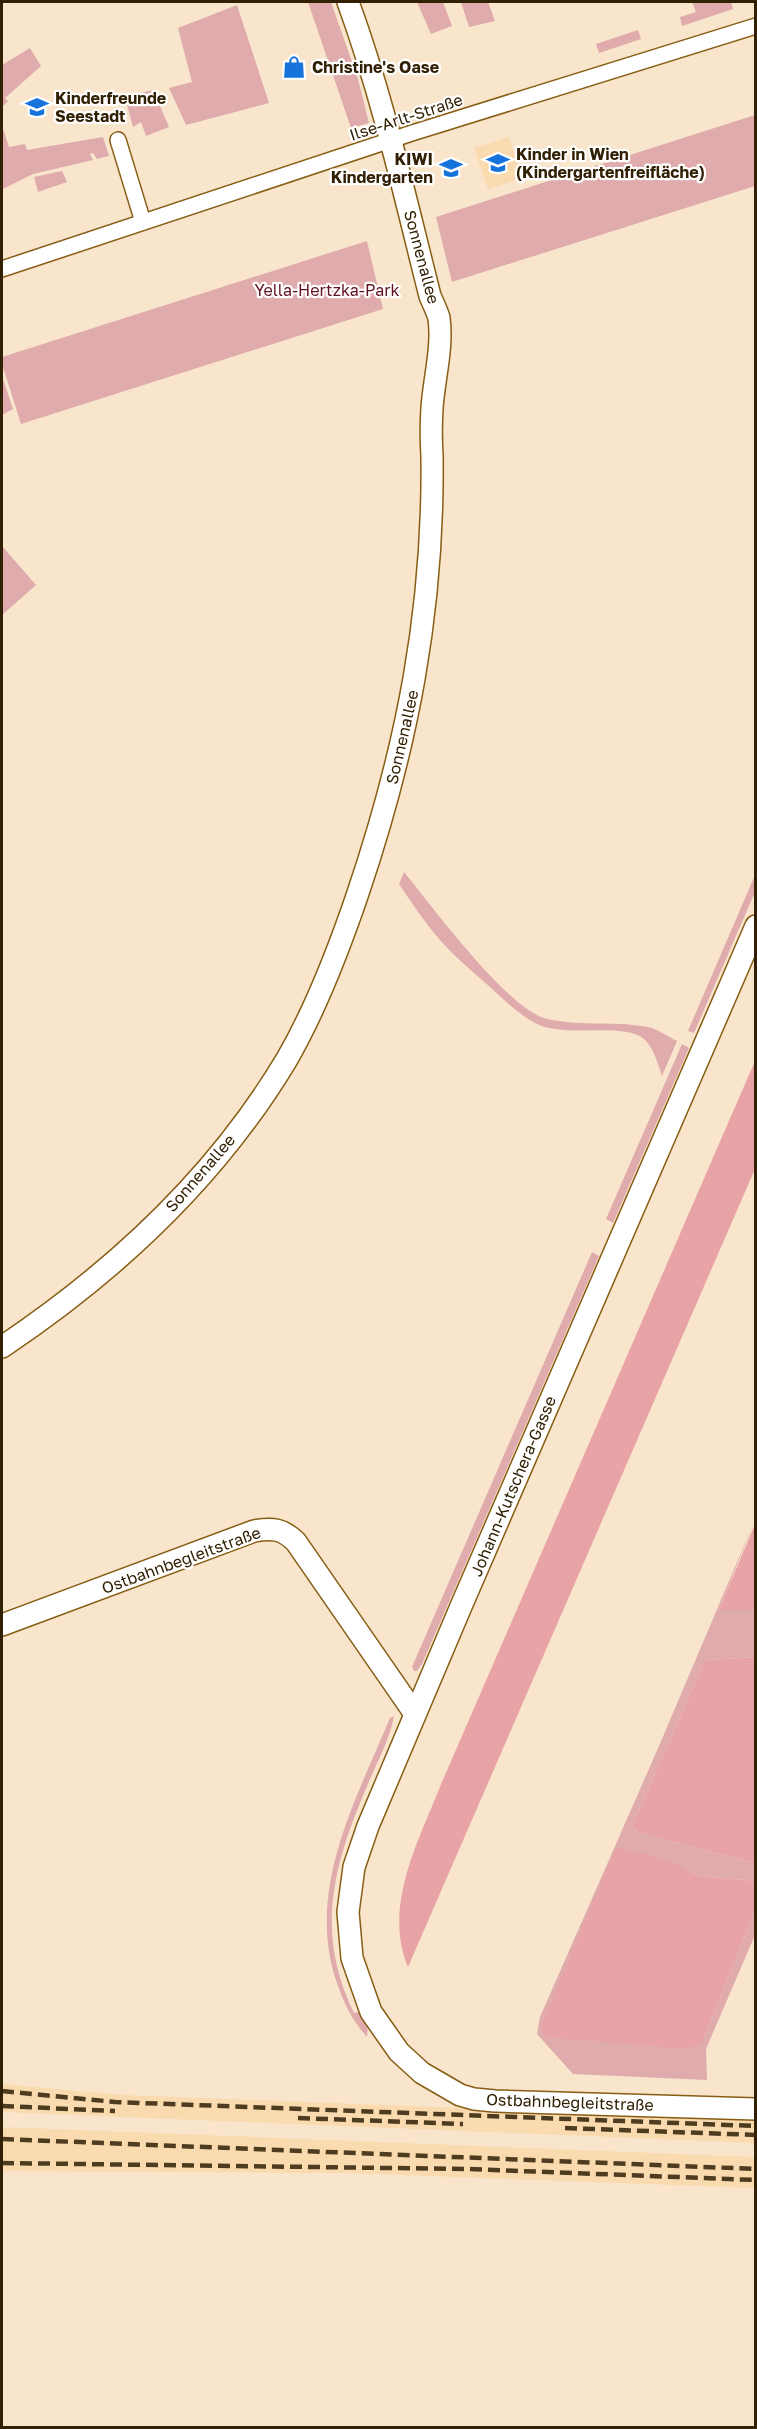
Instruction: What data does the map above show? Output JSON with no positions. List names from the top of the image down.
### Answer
{
  "streets": {
    "street": [
      "Ilse-Arlt-Straße",
      "Sonnenallee",
      "Johann-Kutschera-Gasse",
      "Ostbahnbegleitstraße"
    ]
  },
  "crossings": [
    ["Ilse-Arlt-Straße", "Sonnenallee"],
    ["Johann-Kutschera-Gasse", "Ostbahnbegleitstraße"]
  ],
  "parks": ["Yella-Hertzka-Park"],
  "places": {
    "shop": ["Christine's Oase"],
    "school or university": ["Kinderfreunde Seestadt", "Kinder in Wien (Kindergartenfreifläche)", "KIWI Kindergarten"]
  }
}
